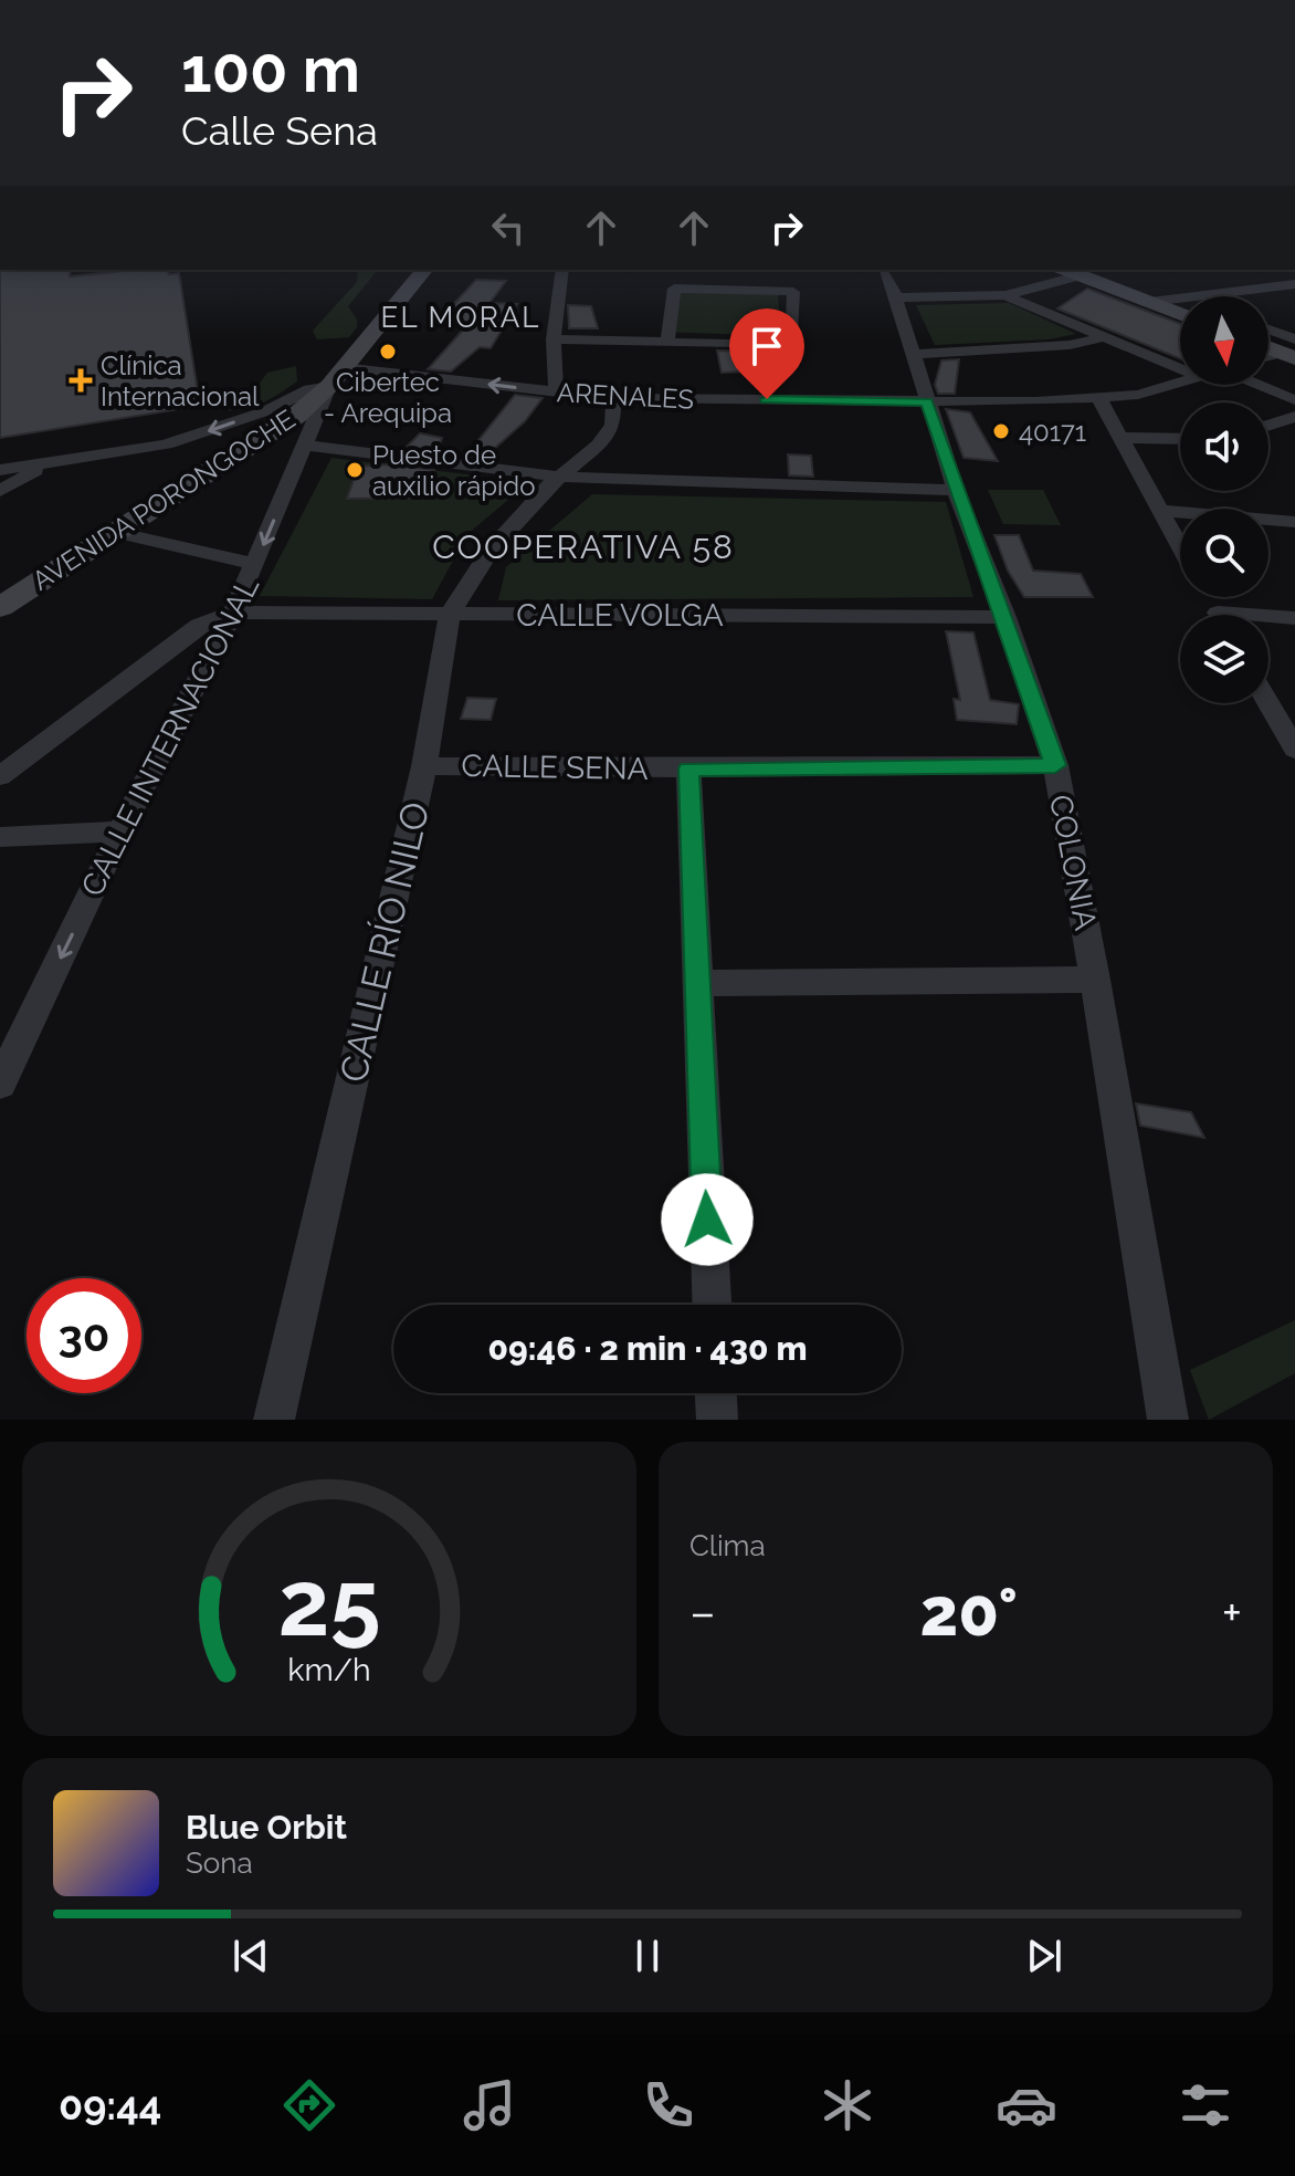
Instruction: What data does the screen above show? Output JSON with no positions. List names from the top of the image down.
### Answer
{
  "streets": {
    "main road": ["AVENIDA PORONGOCHE"],
    "street": [
      "ARENALES",
      "CALLE VOLGA",
      "CALLE INTERNACIONAL",
      "CALLE SENA",
      "COLONIA",
      "CALLE RÍO NILO"
    ]
  },
  "crossings": [
    ["ARENALES", "AVENIDA PORONGOCHE"],
    ["ARENALES", "CALLE INTERNACIONAL"],
    ["ARENALES", "COLONIA"],
    ["ARENALES", "CALLE RÍO NILO"],
    ["AVENIDA PORONGOCHE", "CALLE INTERNACIONAL"],
    ["CALLE VOLGA", "CALLE INTERNACIONAL"],
    ["CALLE VOLGA", "COLONIA"],
    ["CALLE VOLGA", "CALLE RÍO NILO"],
    ["CALLE SENA", "COLONIA"],
    ["CALLE SENA", "CALLE RÍO NILO"]
  ],
  "one_way": ["CALLE INTERNACIONAL"],
  "districts": ["EL MORAL", "COOPERATIVA 58"],
  "places": {
    "other": ["Cibertec - Arequipa", "40171", "Puesto de auxilio rápido"],
    "health": ["Clínica Internacional"]
  },
  "north": "bottom",
  "page": {
    "turn": ["100 m", "Calle Sena"],
    "limit": "30",
    "trip": "09:46 · 2 min · 430 m",
    "tile": "Clima",
    "heat": ["−", "20°", "+"],
    "song": ["Blue Orbit", "Sona"],
    "tabs": "09:44",
    "gauge": ["25", "km/h"]
  }
}
